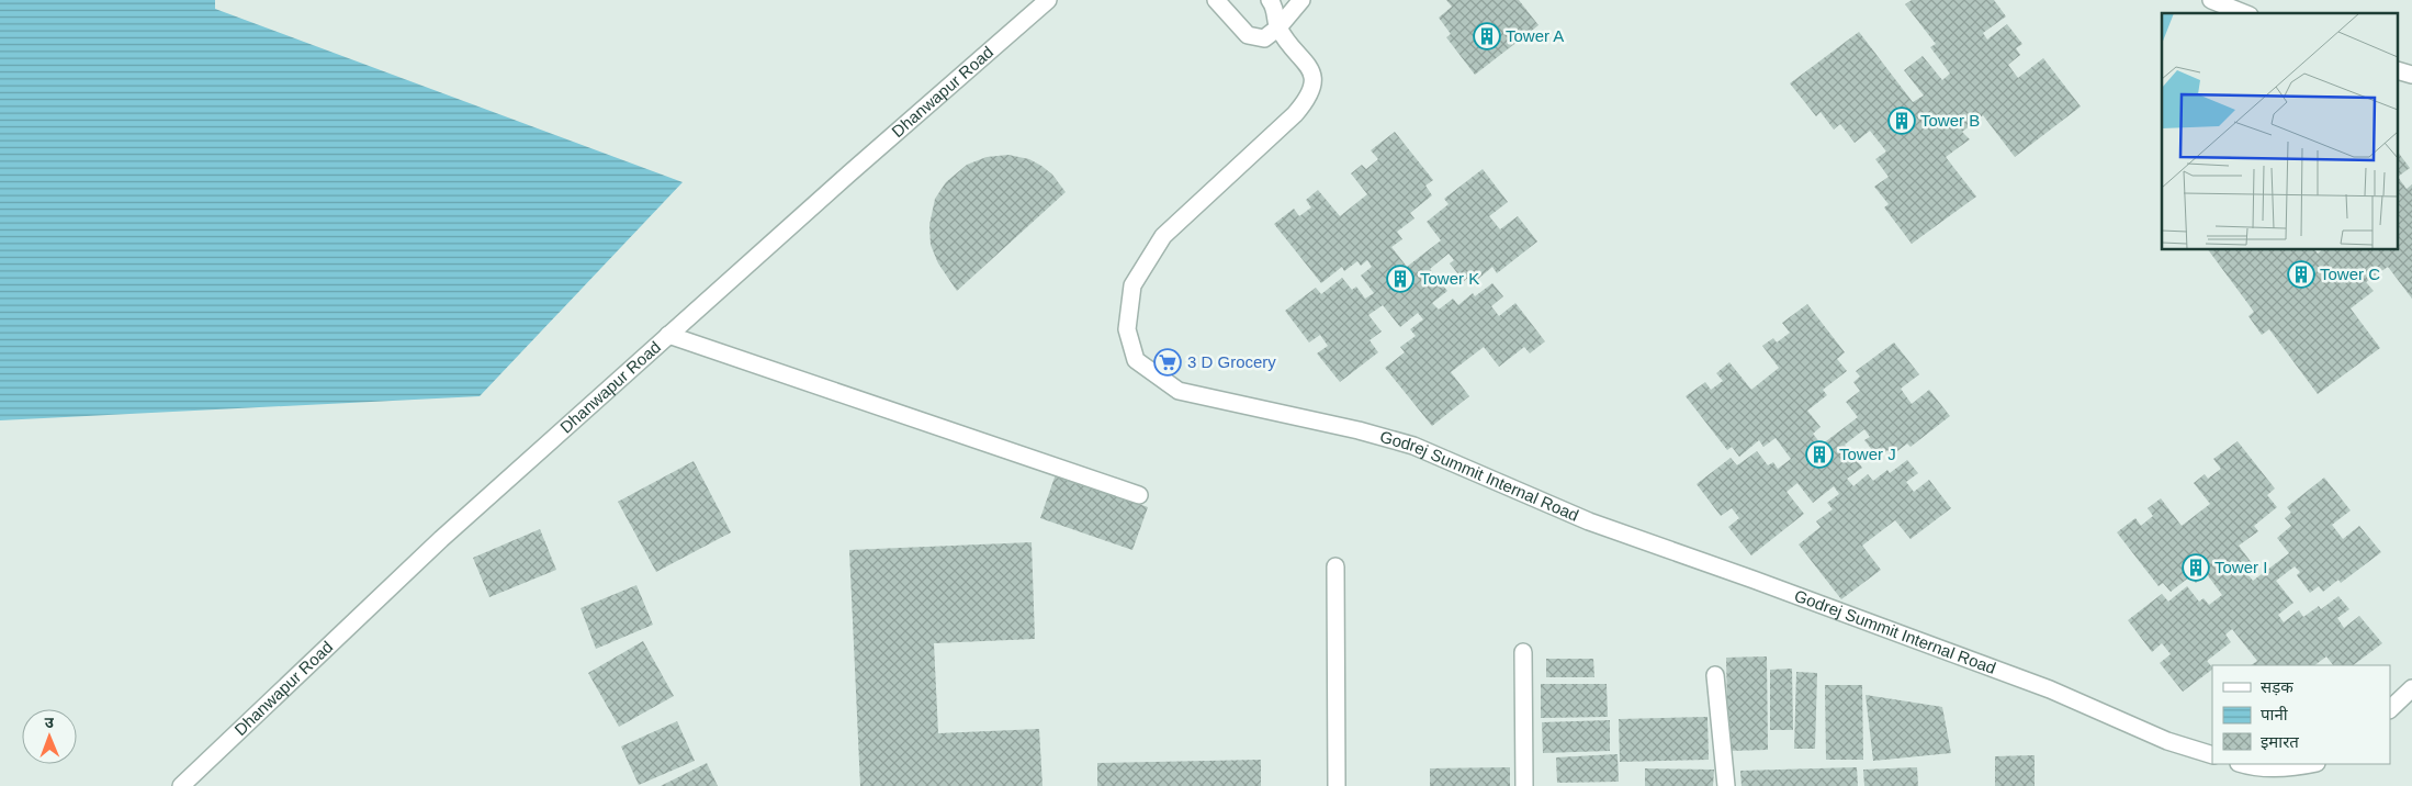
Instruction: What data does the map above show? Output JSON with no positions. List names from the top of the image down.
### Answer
{
  "streets": {
    "street": ["Dhanwapur Road", "Godrej Summit Internal Road"]
  },
  "places": {
    "building": [
      "Tower A",
      "Tower B",
      "Tower C",
      "Tower K",
      "Tower J",
      "Tower I"
    ],
    "supermarket": ["3 D Grocery"]
  },
  "legend": ["सड़क", "पानी", "इमारत"],
  "north": "top"
}
